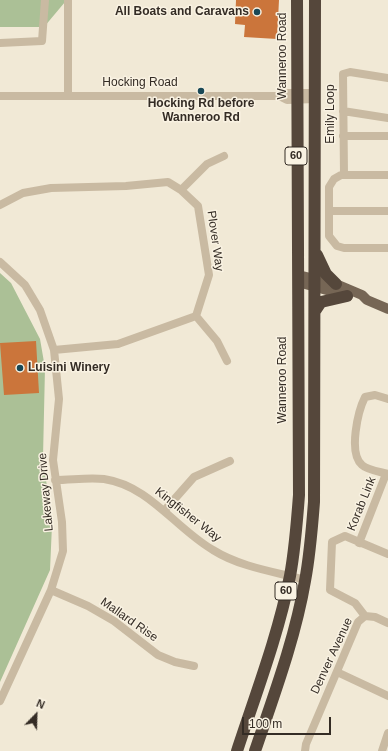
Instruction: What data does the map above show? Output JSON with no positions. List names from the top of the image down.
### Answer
{
  "streets": {
    "highway": ["Wanneroo Road", "60"],
    "street": [
      "Hocking Road",
      "Emily Loop",
      "Plover Way",
      "Lakeway Drive",
      "Korab Link",
      "Kingfisher Way",
      "Mallard Rise",
      "Denver Avenue"
    ]
  },
  "crossings": [
    ["Wanneroo Road", "Hocking Road"],
    ["Wanneroo Road", "Kingfisher Way"],
    ["Hocking Road", "60"],
    ["60", "Kingfisher Way"],
    ["Lakeway Drive", "Kingfisher Way"],
    ["Lakeway Drive", "Mallard Rise"]
  ],
  "places": ["All Boats and Caravans", "Hocking Rd before Wanneroo Rd", "Luisini Winery"],
  "scale_bar": "100 m",
  "north": "top right"
}
